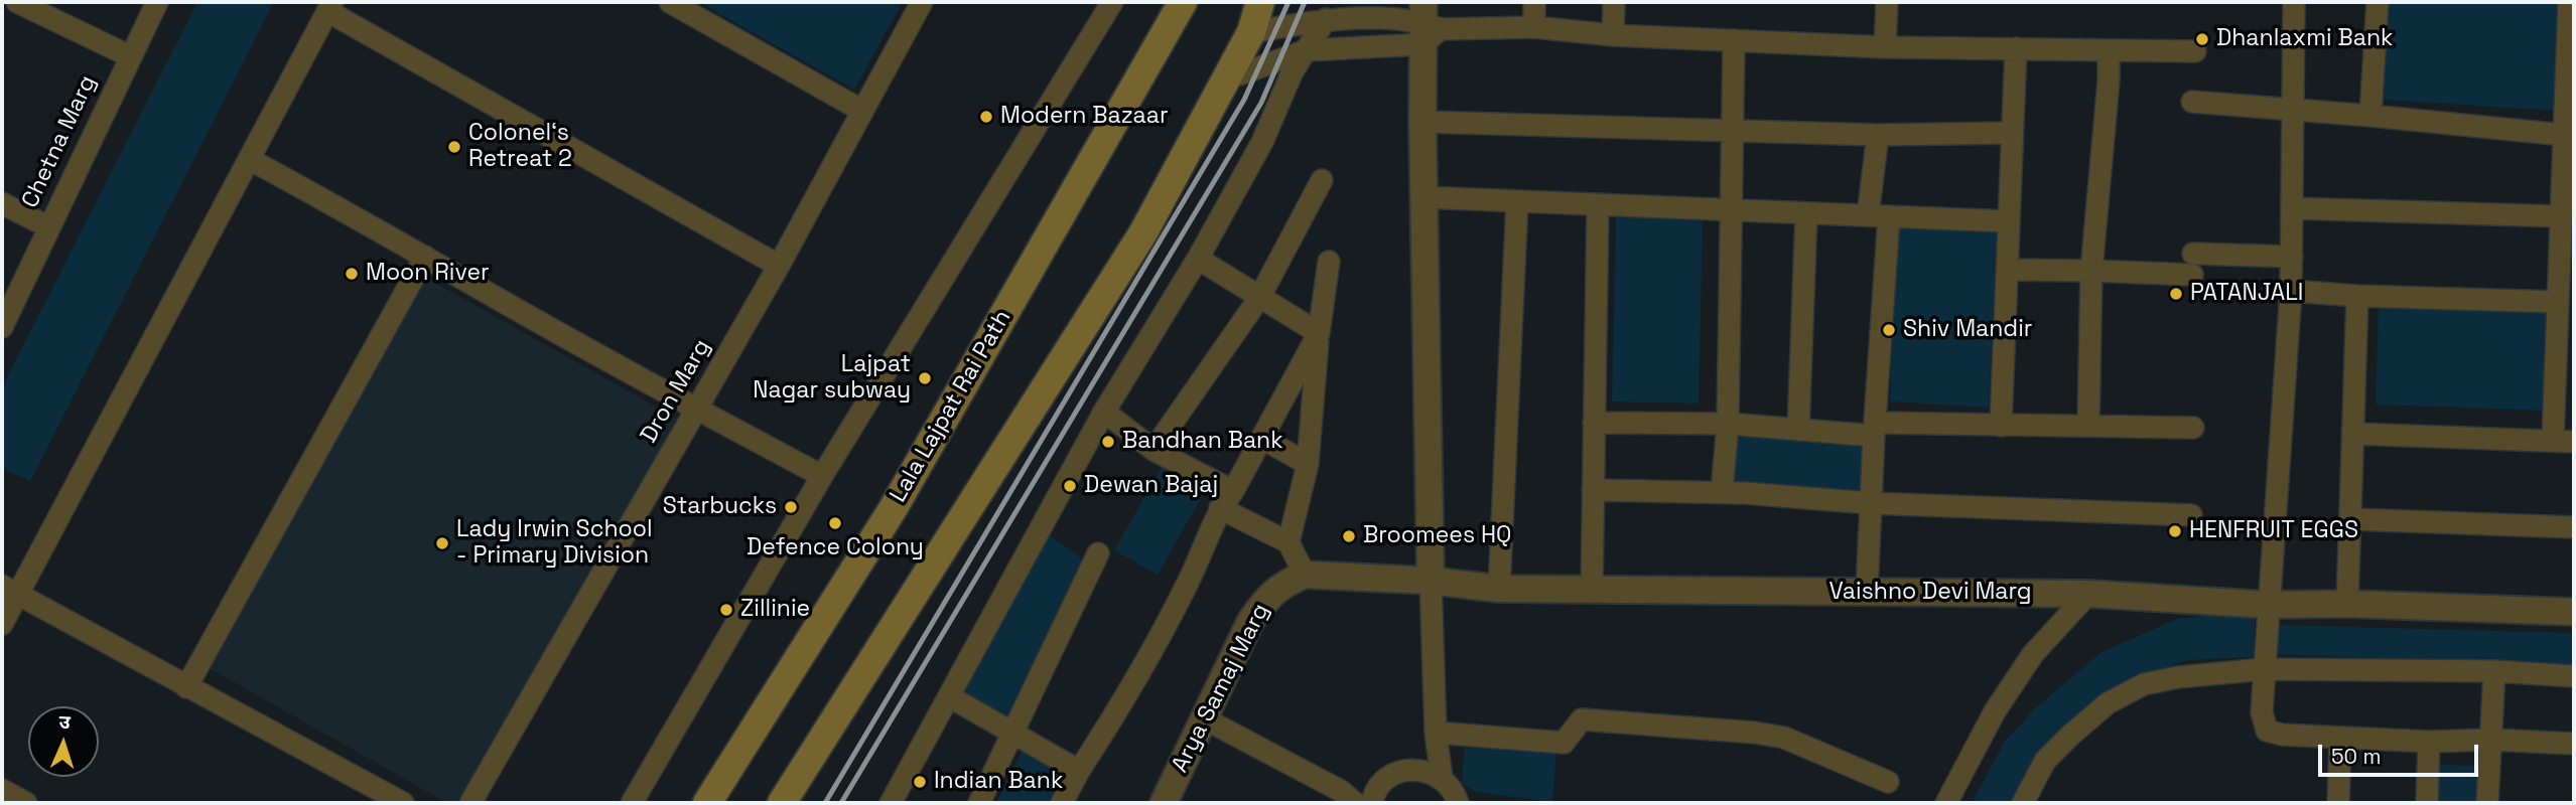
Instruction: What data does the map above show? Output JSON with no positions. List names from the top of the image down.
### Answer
{
  "streets": {
    "main road": ["Lala Lajpat Rai Path"],
    "street": [
      "Chetna Marg",
      "Dron Marg",
      "Vaishno Devi Marg",
      "Arya Samaj Marg"
    ]
  },
  "crossings": [
    ["Vaishno Devi Marg", "Arya Samaj Marg"]
  ],
  "places": [
    "Dhanlaxmi Bank",
    "Modern Bazaar",
    "Colonel‘s Retreat 2",
    "Moon River",
    "PATANJALI",
    "Shiv Mandir",
    "Lajpat Nagar subway",
    "Bandhan Bank",
    "Dewan Bajaj",
    "Starbucks",
    "Defence Colony",
    "HENFRUIT EGGS",
    "Broomees HQ",
    "Lady Irwin School - Primary Division",
    "Zillinie",
    "Indian Bank"
  ],
  "scale_bar": "50 m",
  "north": "top"
}
